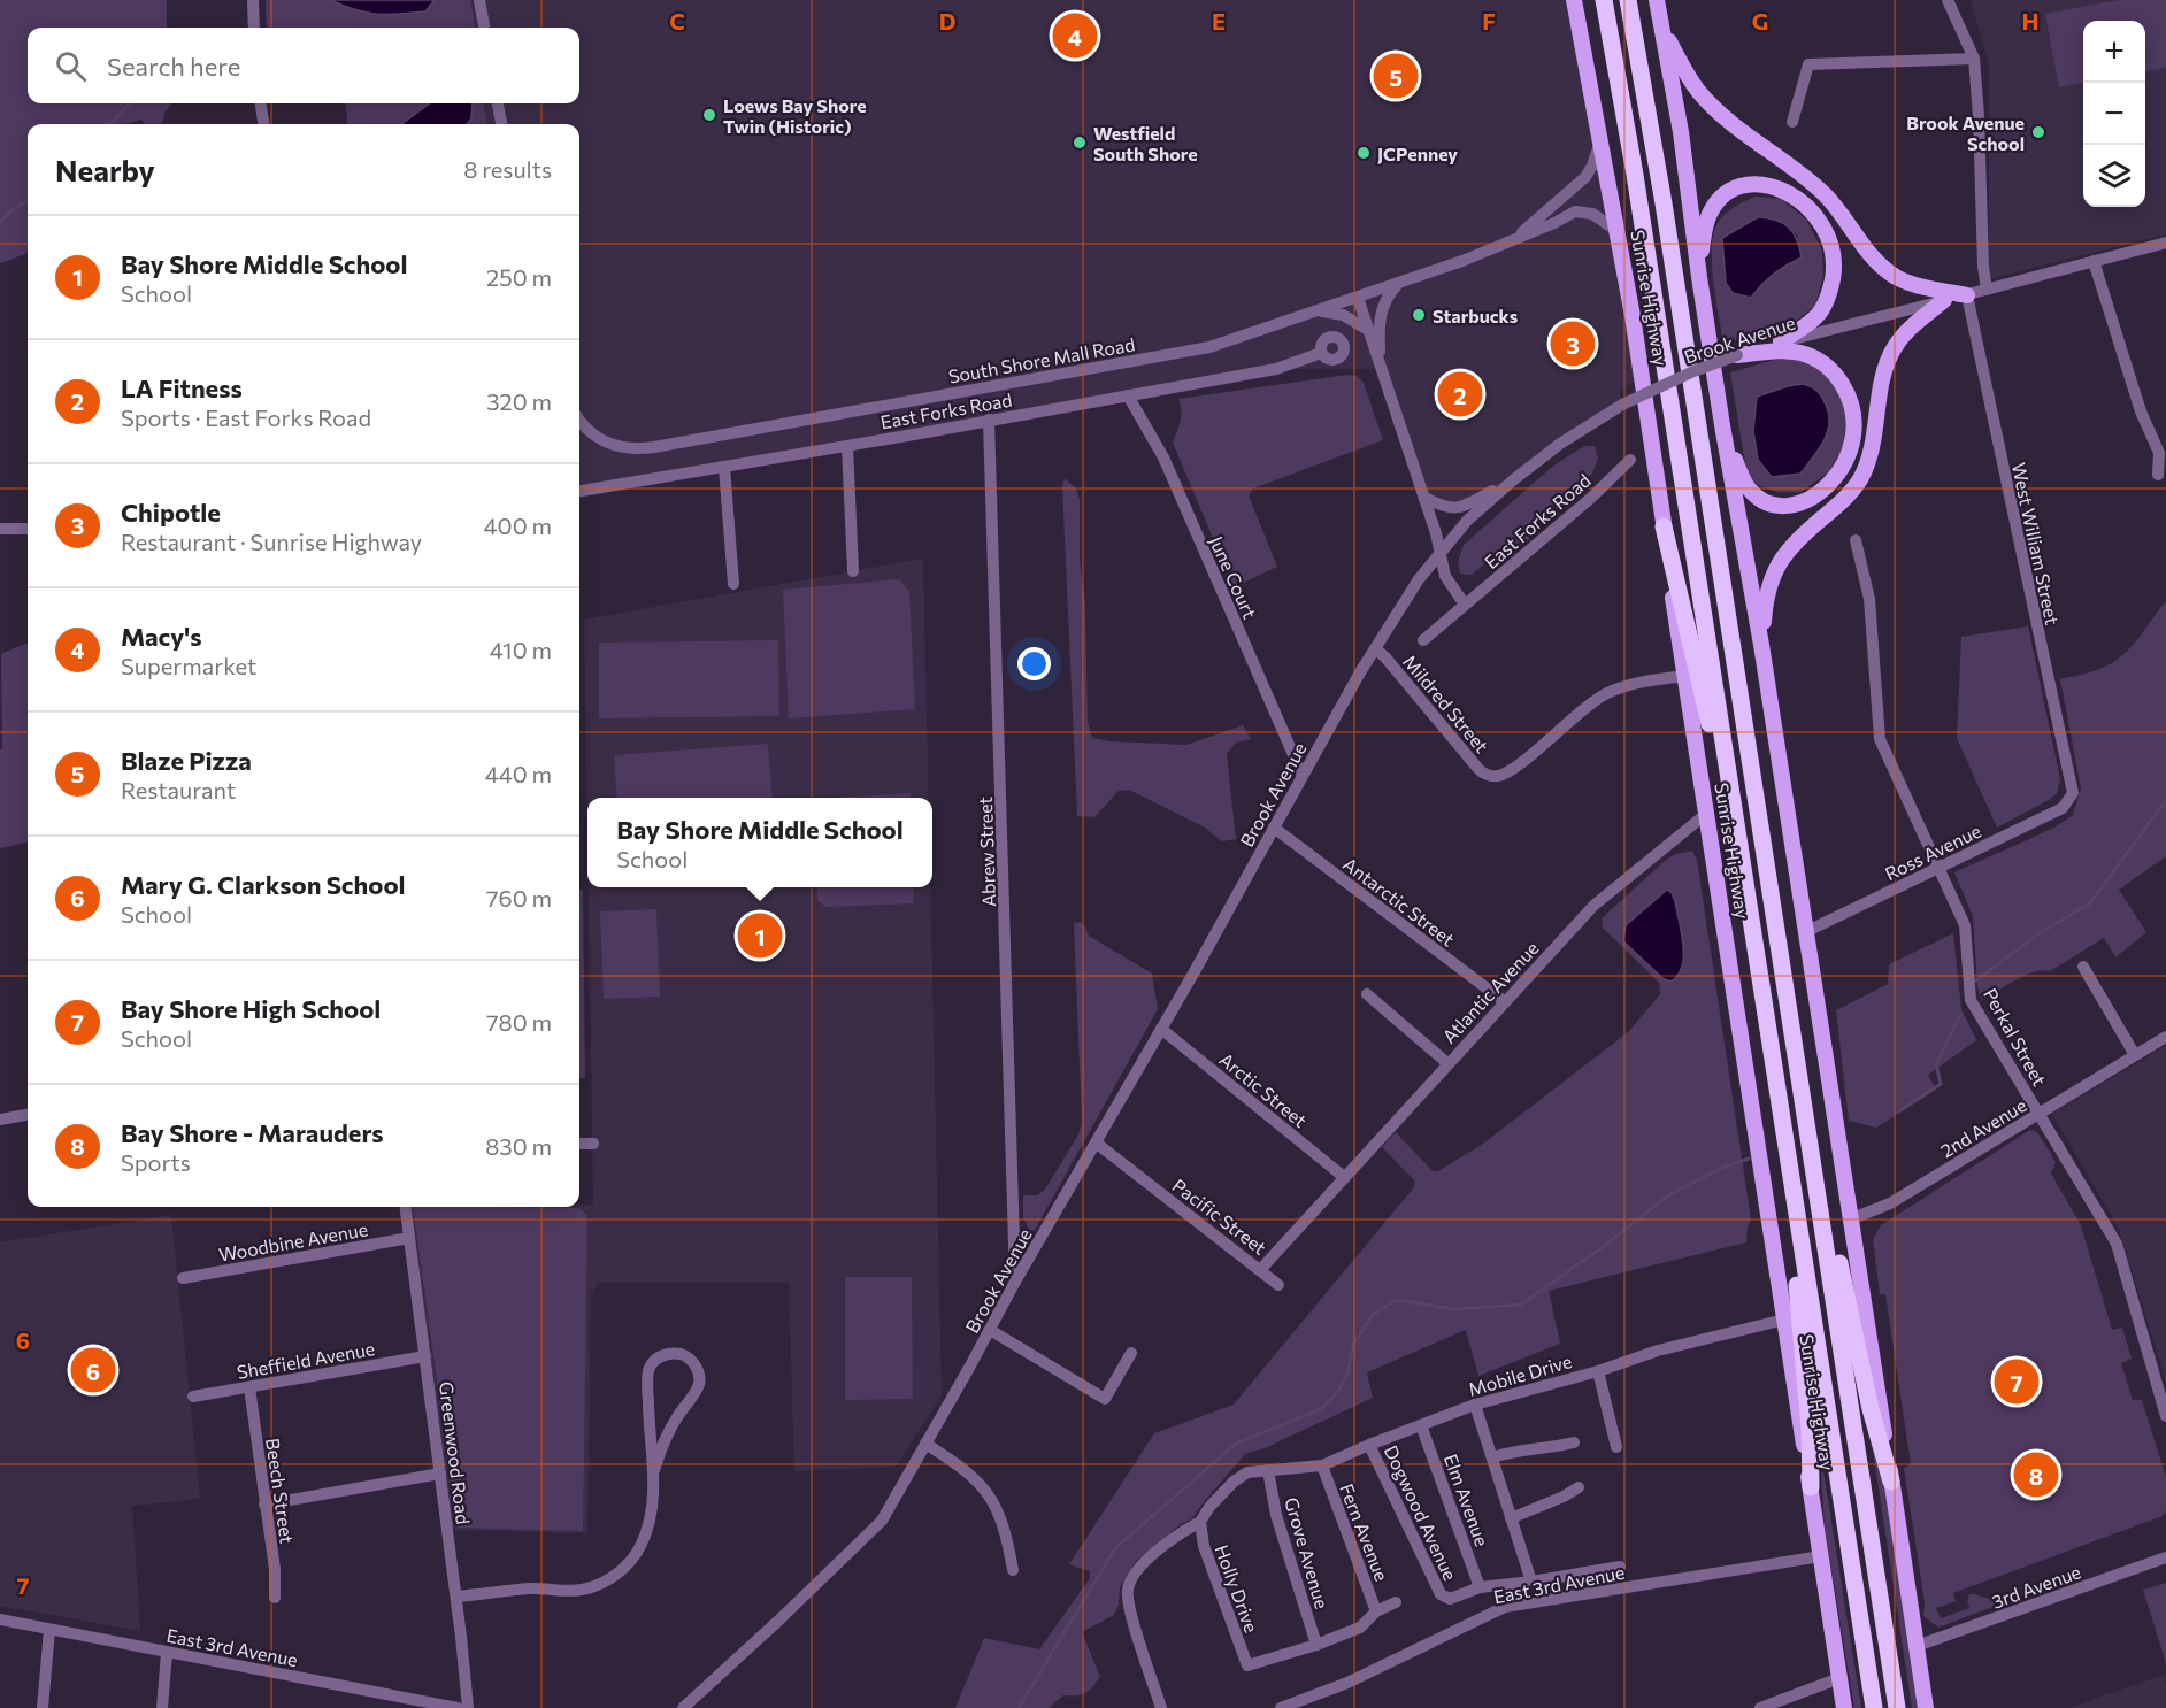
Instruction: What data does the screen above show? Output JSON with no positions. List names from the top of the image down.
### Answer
{
  "streets": {
    "highway": ["Sunrise Highway"],
    "street": [
      "Brook Avenue",
      "South Shore Mall Road",
      "East Forks Road",
      "West William Street",
      "June Court",
      "Mildred Street",
      "Abrew Street",
      "Ross Avenue",
      "Antarctic Street",
      "Atlantic Avenue",
      "Perkal Street",
      "Arctic Street",
      "2nd Avenue",
      "Pacific Street",
      "Woodbine Avenue",
      "Sheffield Avenue",
      "Mobile Drive",
      "Greenwood Road",
      "Beech Street",
      "Elm Avenue",
      "Dogwood Avenue",
      "Fern Avenue",
      "Grove Avenue",
      "East 3rd Avenue",
      "3rd Avenue",
      "Holly Drive"
    ]
  },
  "crossings": [
    ["Sunrise Highway", "South Shore Mall Road"],
    ["Sunrise Highway", "Mildred Street"],
    ["Sunrise Highway", "Atlantic Avenue"],
    ["Sunrise Highway", "Mobile Drive"],
    ["Sunrise Highway", "East 3rd Avenue"],
    ["Brook Avenue", "West William Street"],
    ["Brook Avenue", "June Court"],
    ["Brook Avenue", "Mildred Street"],
    ["Brook Avenue", "Abrew Street"],
    ["Brook Avenue", "Antarctic Street"],
    ["Brook Avenue", "Arctic Street"],
    ["Brook Avenue", "Pacific Street"],
    ["East Forks Road", "June Court"],
    ["East Forks Road", "Abrew Street"],
    ["West William Street", "Ross Avenue"],
    ["Ross Avenue", "Perkal Street"],
    ["Antarctic Street", "Atlantic Avenue"],
    ["Atlantic Avenue", "Arctic Street"],
    ["Atlantic Avenue", "Pacific Street"],
    ["Perkal Street", "2nd Avenue"],
    ["Woodbine Avenue", "Greenwood Road"],
    ["Sheffield Avenue", "Greenwood Road"],
    ["Sheffield Avenue", "Beech Street"],
    ["Mobile Drive", "Elm Avenue"],
    ["Mobile Drive", "Dogwood Avenue"],
    ["Mobile Drive", "Fern Avenue"],
    ["Mobile Drive", "Grove Avenue"],
    ["Elm Avenue", "Dogwood Avenue"],
    ["Grove Avenue", "Holly Drive"]
  ],
  "places": [
    "Loews Bay Shore Twin (Historic)",
    "Brook Avenue School",
    "Westfield South Shore",
    "JCPenney",
    "Starbucks"
  ],
  "page": {
    "pins": [
      "4",
      "5",
      "3",
      "2",
      "1",
      "6",
      "7",
      "8"
    ],
    "map_buttons": ["+", "−"],
    "search": "Search here",
    "heading": ["Nearby", "8 results"],
    "list": [
      {
        "mark": "1",
        "name": "Bay Shore Middle School",
        "note": "School",
        "value": "250 m"
      },
      {
        "mark": "2",
        "name": "LA Fitness",
        "note": "Sports · East Forks Road",
        "value": "320 m"
      },
      {
        "mark": "3",
        "name": "Chipotle",
        "note": "Restaurant · Sunrise Highway",
        "value": "400 m"
      },
      {
        "mark": "4",
        "name": "Macy's",
        "note": "Supermarket",
        "value": "410 m"
      },
      {
        "mark": "5",
        "name": "Blaze Pizza",
        "note": "Restaurant",
        "value": "440 m"
      },
      {
        "mark": "6",
        "name": "Mary G. Clarkson School",
        "note": "School",
        "value": "760 m"
      },
      {
        "mark": "7",
        "name": "Bay Shore High School",
        "note": "School",
        "value": "780 m"
      },
      {
        "mark": "8",
        "name": "Bay Shore - Marauders",
        "note": "Sports",
        "value": "830 m"
      }
    ],
    "popup": ["Bay Shore Middle School", "School"]
  },
  "grid": {
    "columns": [
      "C",
      "D",
      "E",
      "F",
      "G",
      "H"
    ],
    "rows": ["6", "7"]
  }
}
